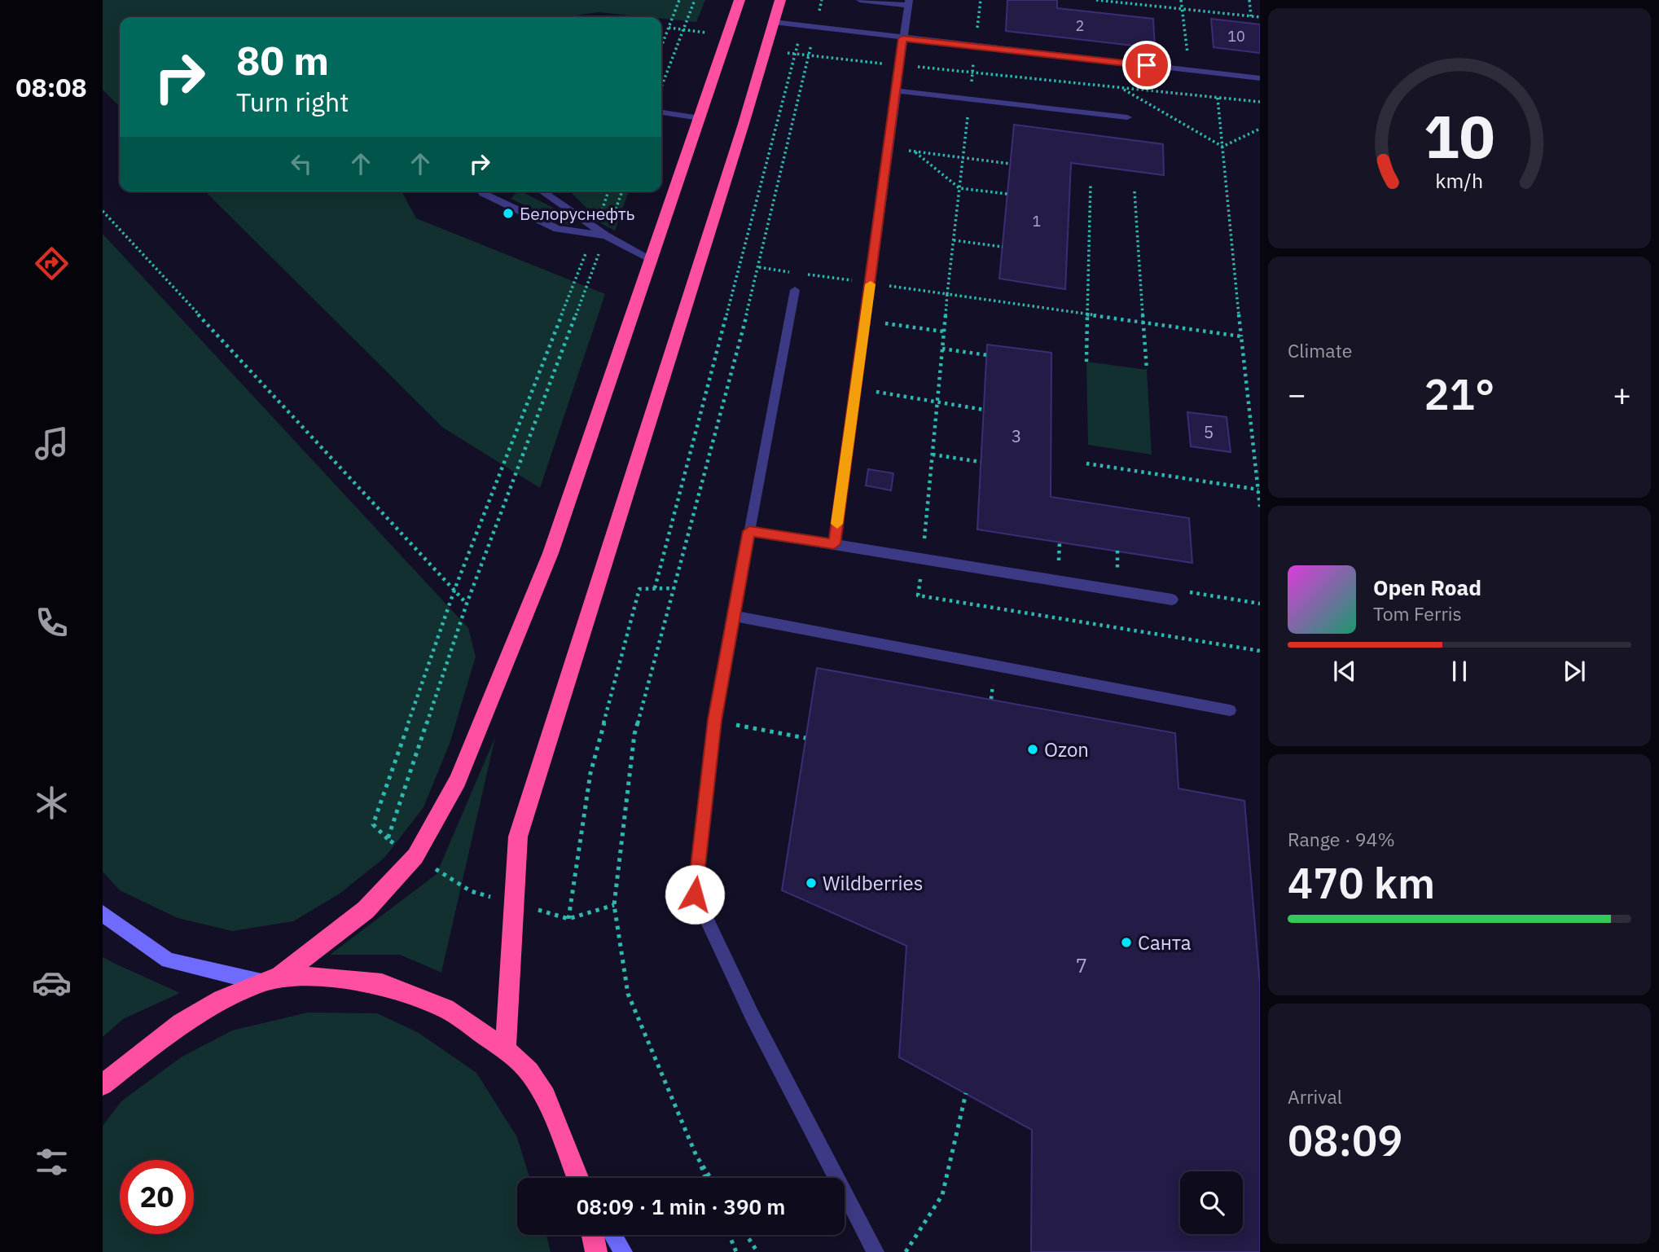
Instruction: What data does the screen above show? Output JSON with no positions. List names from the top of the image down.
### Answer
{
  "places": [
    "Белоруснефть",
    "Ozon",
    "Wildberries",
    "Санта"
  ],
  "house_numbers": [
    "2",
    "10",
    "1",
    "5",
    "3",
    "7"
  ],
  "page": {
    "tabs": "08:08",
    "turn": ["80 m", "Turn right"],
    "tile": [
      "Climate",
      ["Range · 94%", "470 km"],
      ["Arrival", "08:09"]
    ],
    "heat": ["−", "21°", "+"],
    "song": ["Open Road", "Tom Ferris"],
    "limit": "20",
    "trip": "08:09 · 1 min · 390 m",
    "gauge": ["10", "km/h"]
  }
}
